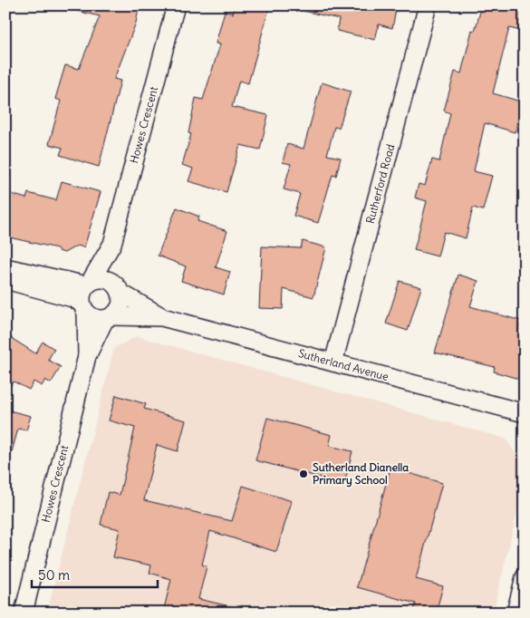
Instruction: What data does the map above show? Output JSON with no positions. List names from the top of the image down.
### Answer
{
  "streets": {
    "street": ["Howes Crescent", "Rutherford Road", "Sutherland Avenue"]
  },
  "crossings": [
    ["Howes Crescent", "Sutherland Avenue"],
    ["Rutherford Road", "Sutherland Avenue"]
  ],
  "places": ["Sutherland Dianella Primary School"],
  "scale_bar": "50 m"
}
